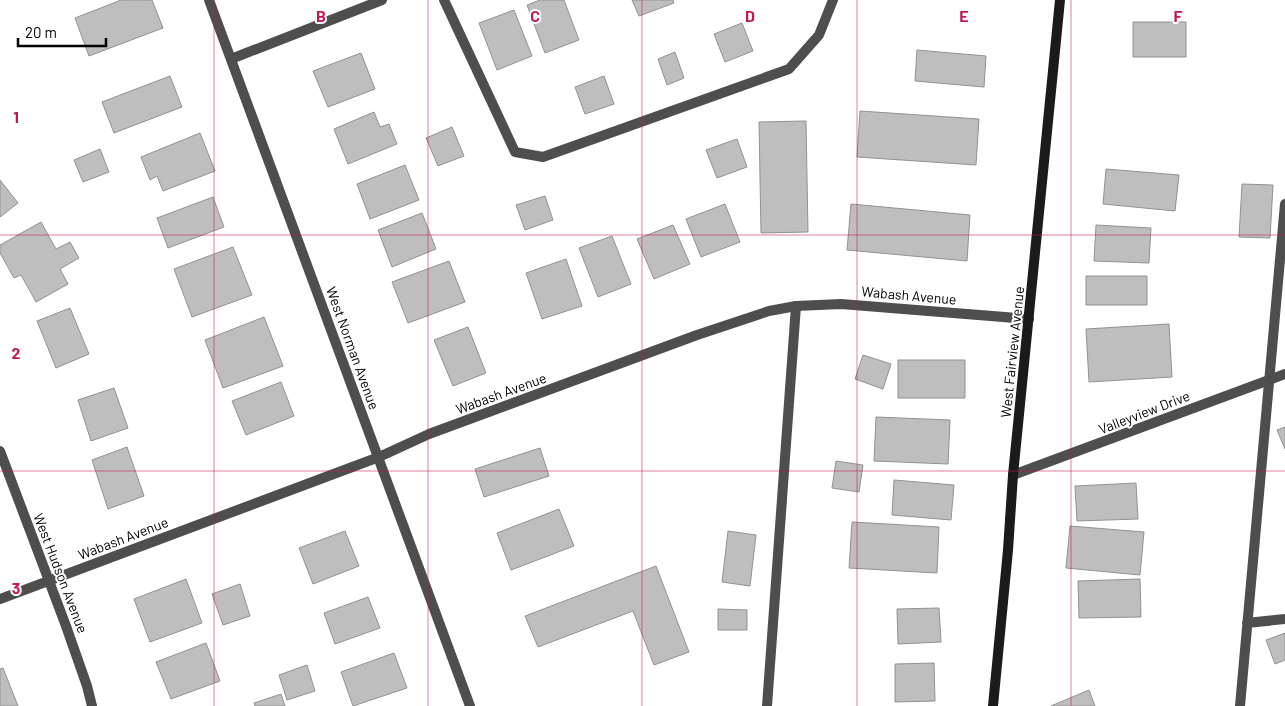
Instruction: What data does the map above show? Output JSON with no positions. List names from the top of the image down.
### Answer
{
  "streets": {
    "street": [
      "Wabash Avenue",
      "West Norman Avenue",
      "West Fairview Avenue",
      "Valleyview Drive",
      "West Hudson Avenue"
    ]
  },
  "crossings": [
    ["Wabash Avenue", "West Norman Avenue"],
    ["Wabash Avenue", "West Fairview Avenue"],
    ["Wabash Avenue", "West Hudson Avenue"],
    ["West Fairview Avenue", "Valleyview Drive"]
  ],
  "scale_bar": "20 m",
  "grid": {
    "columns": [
      "B",
      "C",
      "D",
      "E",
      "F"
    ],
    "rows": ["1", "2", "3"]
  }
}
